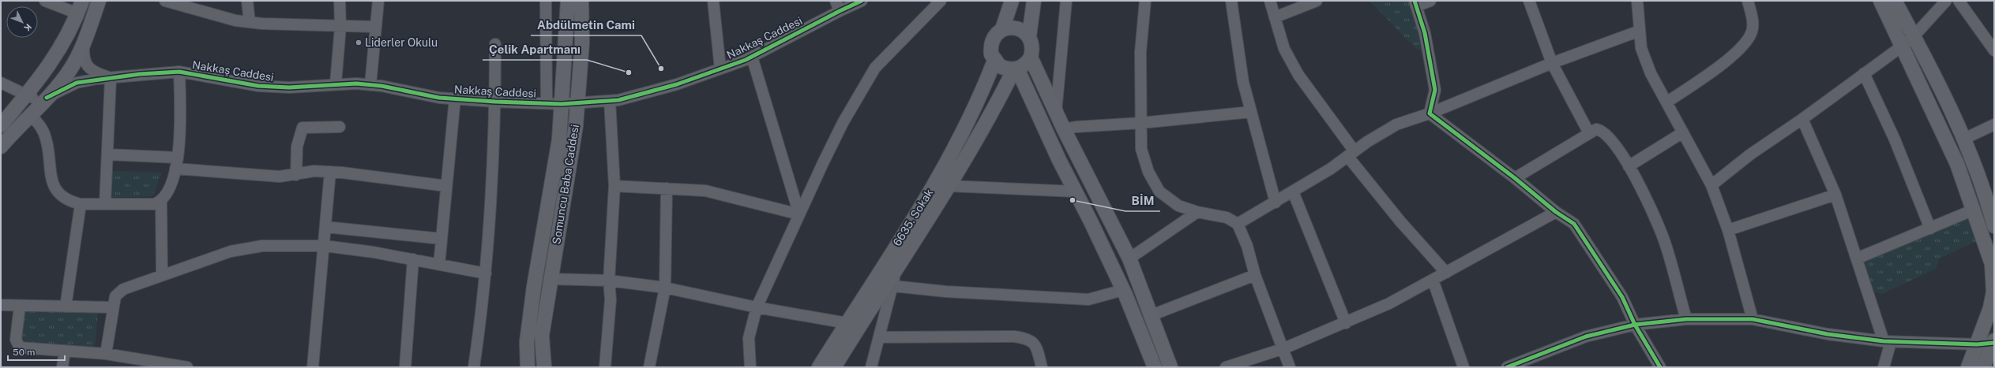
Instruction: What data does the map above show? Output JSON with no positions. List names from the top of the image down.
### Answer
{
  "streets": {
    "main road": ["Somuncu Baba Caddesi", "6635. Sokak"],
    "street": ["Nakkaş Caddesi"]
  },
  "crossings": [
    ["Nakkaş Caddesi", "Somuncu Baba Caddesi"]
  ],
  "places": [
    "Liderler Okulu",
    "Abdülmetin Cami",
    "Çelik Apartmanı",
    "BİM"
  ],
  "scale_bar": "50 m",
  "north": "bottom right"
}
